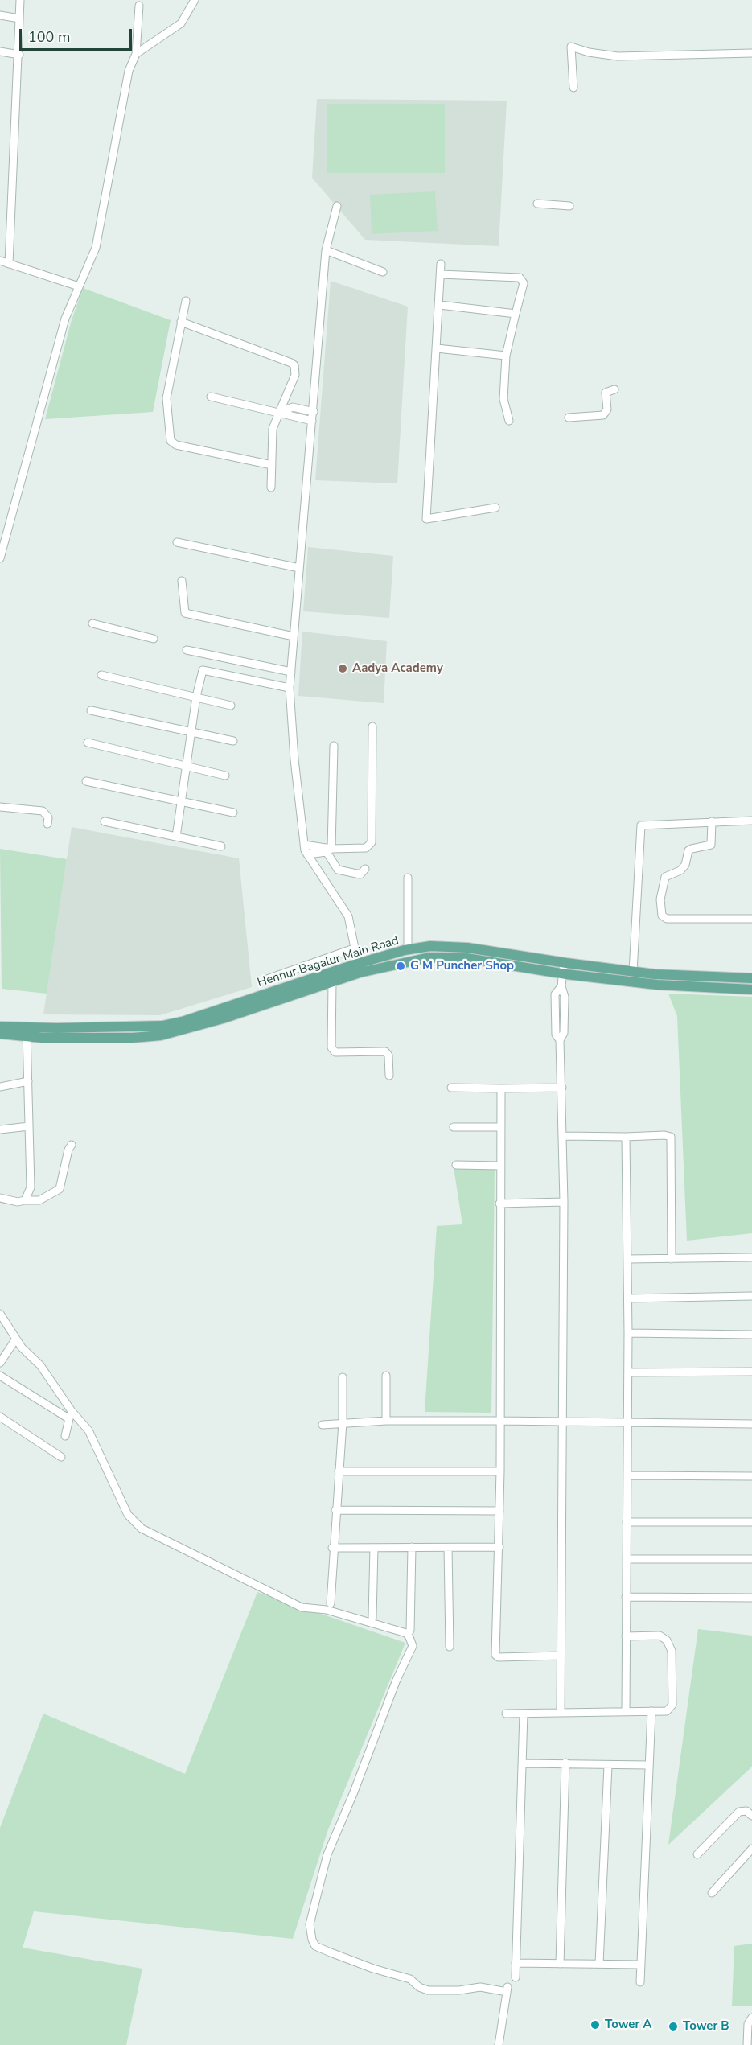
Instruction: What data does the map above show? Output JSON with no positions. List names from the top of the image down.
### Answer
{
  "streets": {
    "main road": ["Hennur Bagalur Main Road"]
  },
  "places": [
    "Aadya Academy",
    "G M Puncher Shop",
    "Tower A",
    "Tower B"
  ],
  "scale_bar": "100 m"
}
